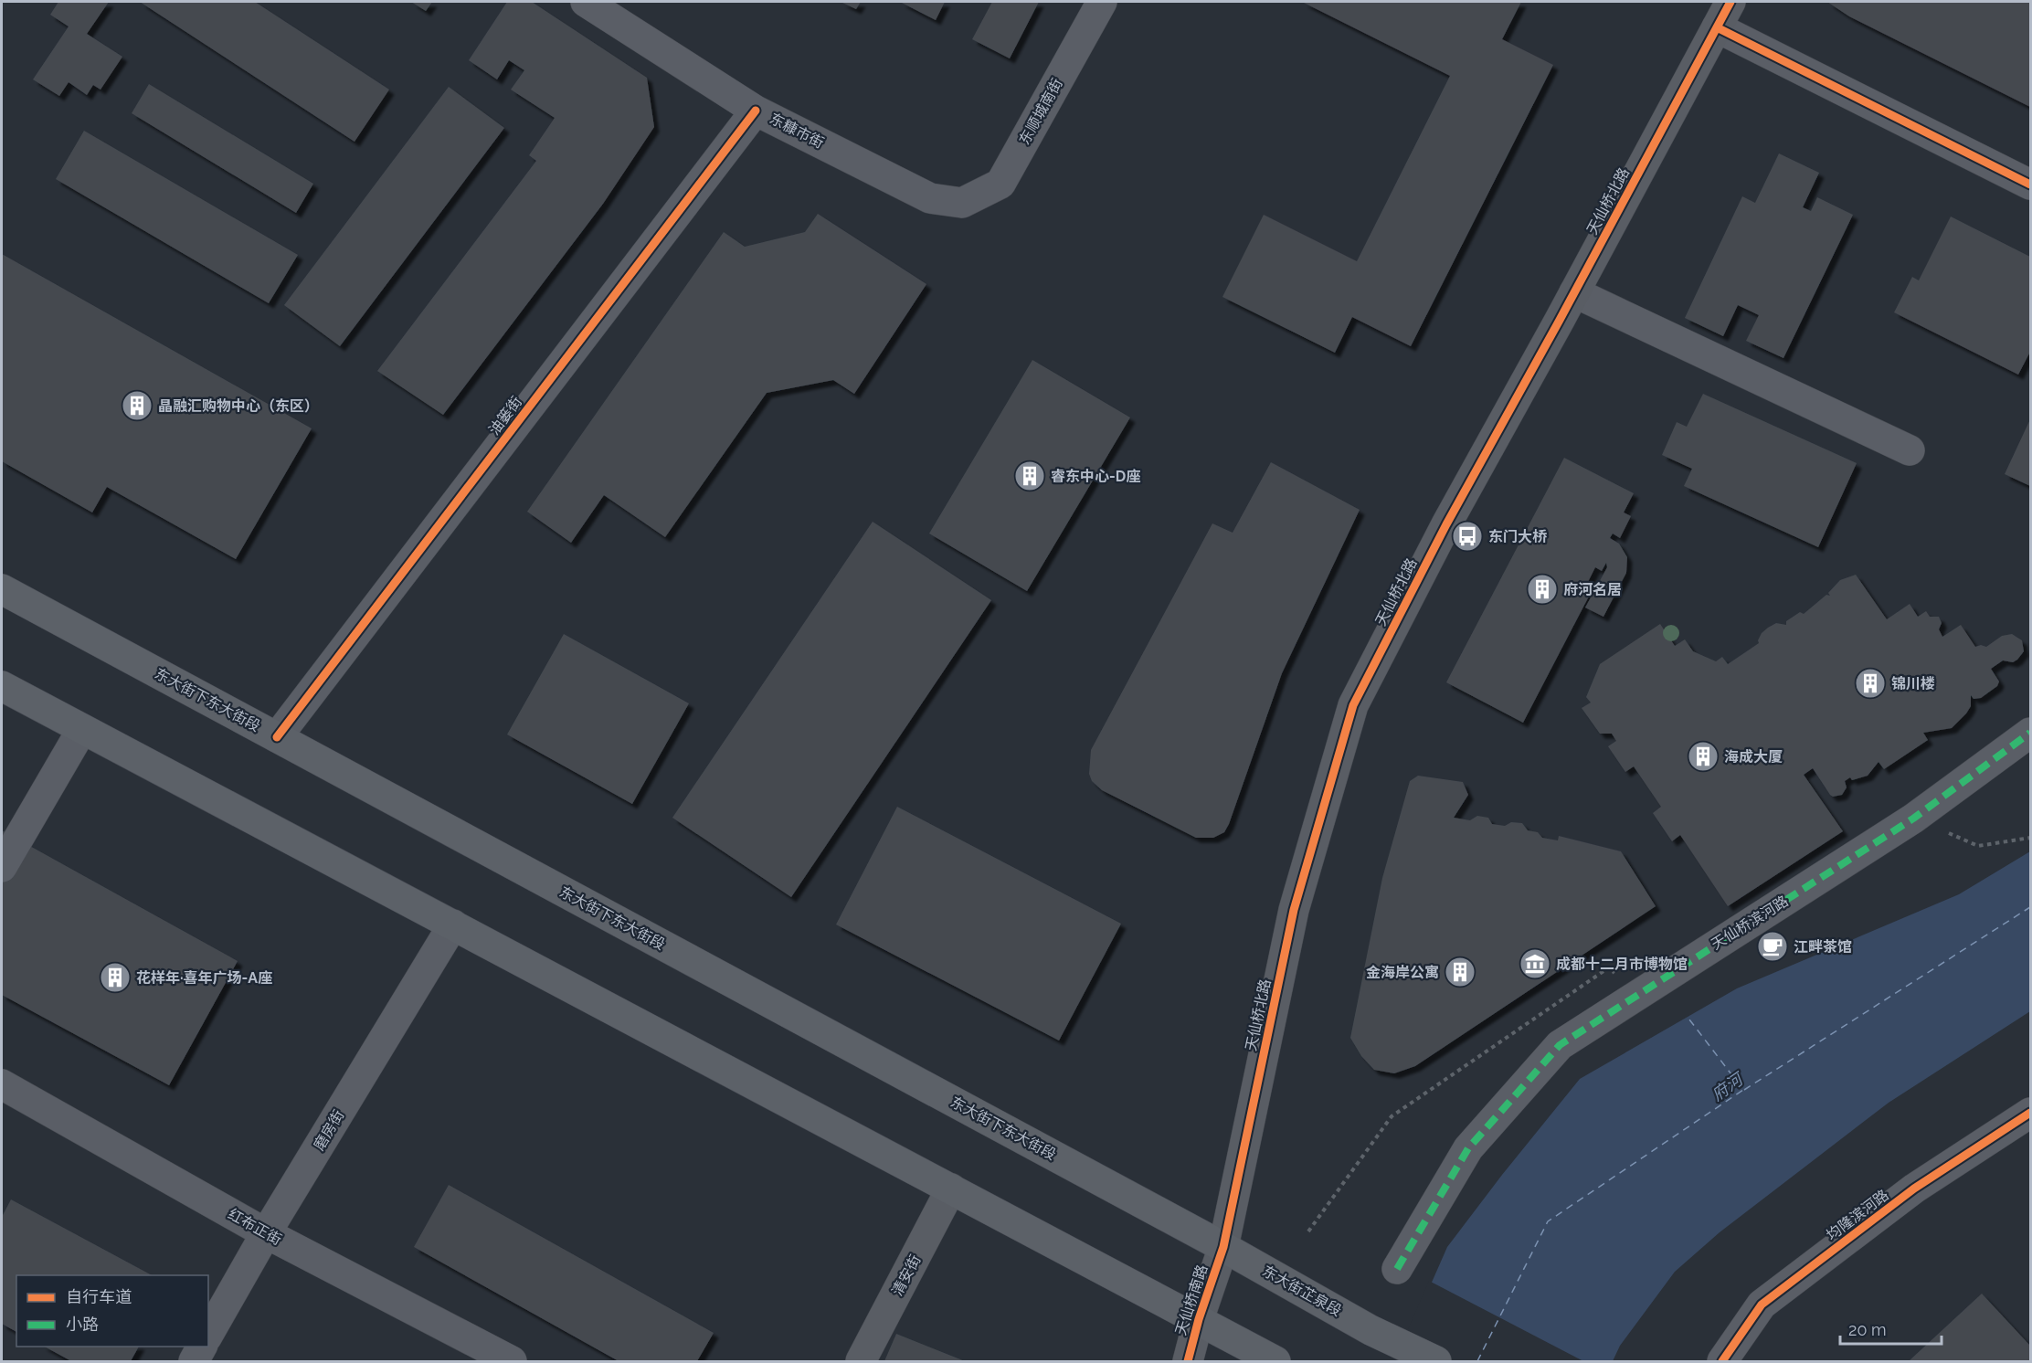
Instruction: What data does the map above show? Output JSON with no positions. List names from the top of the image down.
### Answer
{
  "streets": {
    "main road": ["东大街下东大街段", "东大街芷泉段"],
    "street": [
      "东顺城南街",
      "东糠市街",
      "天仙桥北路",
      "油篓街",
      "天仙桥滨河路",
      "磨房街",
      "均隆滨河路",
      "红布正街",
      "清安街",
      "天仙桥南路"
    ]
  },
  "crossings": [
    ["东顺城南街", "东糠市街"],
    ["东糠市街", "油篓街"],
    ["天仙桥北路", "东大街下东大街段"],
    ["天仙桥北路", "东大街芷泉段"],
    ["天仙桥北路", "天仙桥南路"],
    ["油篓街", "东大街下东大街段"],
    ["东大街下东大街段", "东大街芷泉段"],
    ["东大街下东大街段", "天仙桥南路"],
    ["磨房街", "红布正街"],
    ["东大街芷泉段", "天仙桥南路"]
  ],
  "water": ["府河"],
  "places": {
    "building": [
      "晶融汇购物中心（东区）",
      "睿东中心-D座",
      "府河名居",
      "锦川楼",
      "海成大厦",
      "金海岸公寓",
      "花样年·喜年广场-A座"
    ],
    "bus stop": ["东门大桥"],
    "cafe": ["江畔茶馆"],
    "museum": ["成都十二月市博物馆"]
  },
  "legend": ["自行车道", "小路"],
  "scale_bar": "20 m"
}
